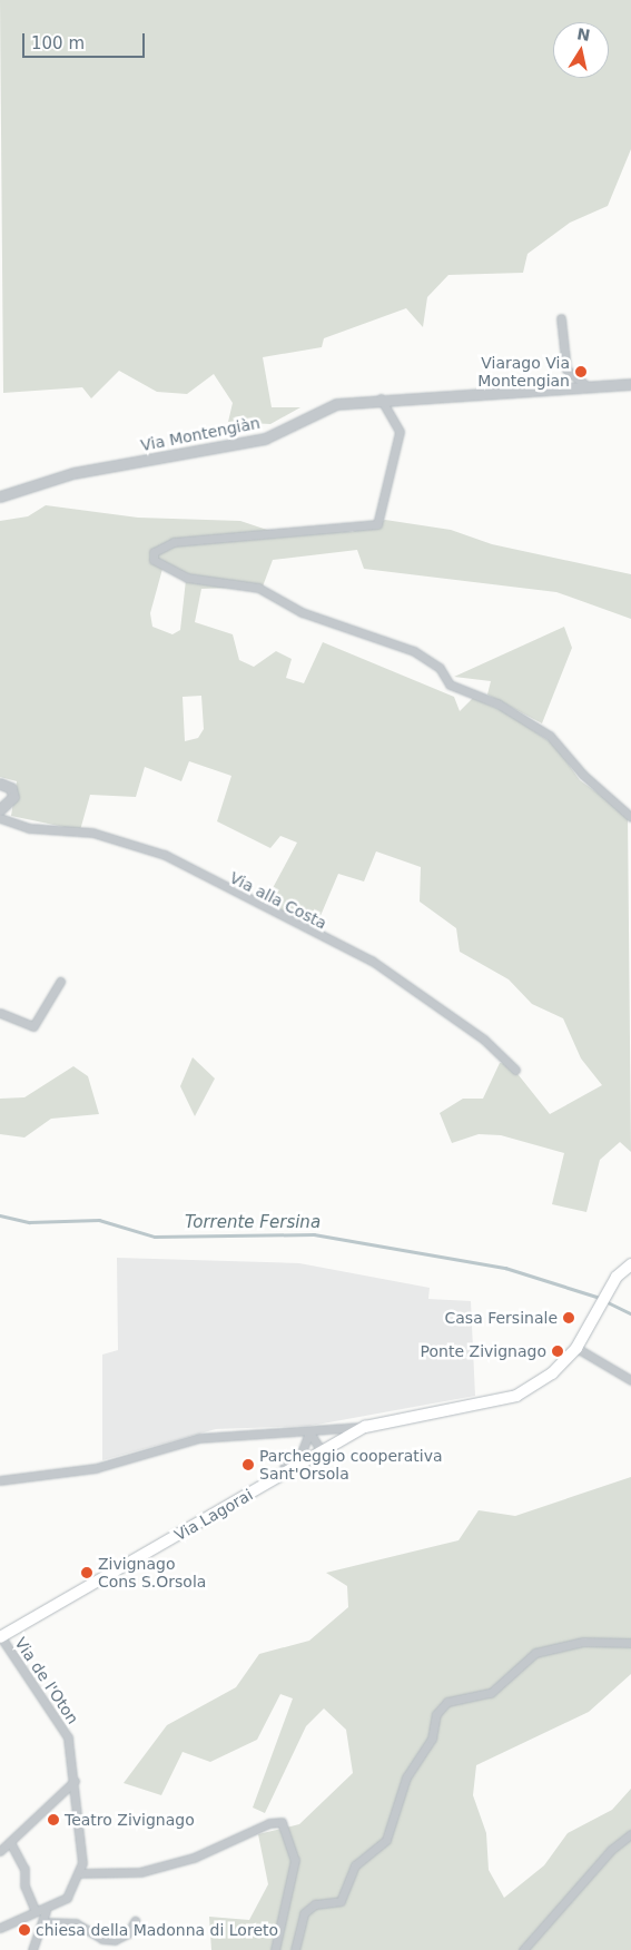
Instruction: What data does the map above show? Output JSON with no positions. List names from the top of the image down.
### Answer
{
  "streets": {
    "main road": ["Via Lagorai"],
    "street": ["Via Montengiàn", "Via alla Costa", "Via de l'Oton"]
  },
  "crossings": [
    ["Via Lagorai", "Via de l'Oton"]
  ],
  "water": ["Torrente Fersina"],
  "places": [
    "Viarago Via Montengian",
    "Casa Fersinale",
    "Ponte Zivignago",
    "Parcheggio cooperativa Sant'Orsola",
    "Zivignago Cons S.Orsola",
    "Teatro Zivignago",
    "chiesa della Madonna di Loreto"
  ],
  "scale_bar": "100 m",
  "north": "top"
}
